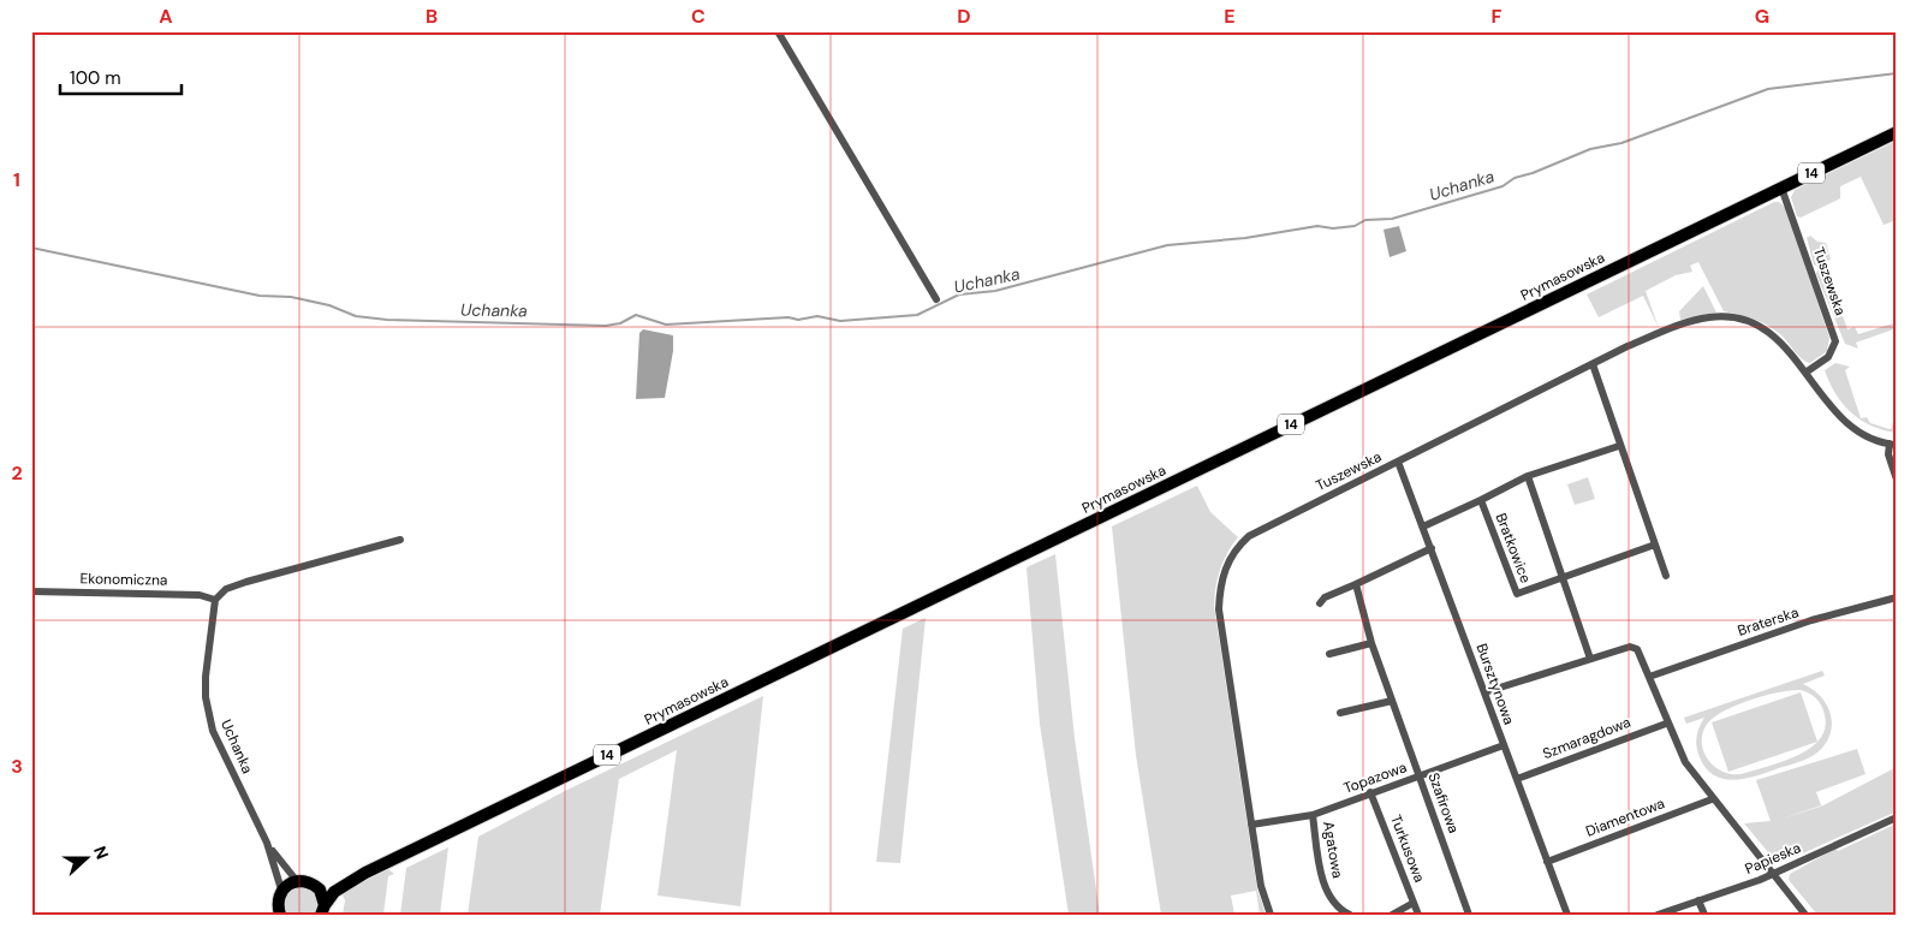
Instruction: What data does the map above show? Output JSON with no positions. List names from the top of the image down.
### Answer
{
  "streets": {
    "main road": ["14", "Prymasowska"],
    "street": [
      "Tuszewska",
      "Bratkowice",
      "Ekonomiczna",
      "Braterska",
      "Bursztynowa",
      "Szmaragdowa",
      "Uchanka",
      "Topazowa",
      "Szafirowa",
      "Diamentowa",
      "Turkusowa",
      "Agatowa",
      "Papieska"
    ]
  },
  "crossings": [
    ["14", "Prymasowska"],
    ["14", "Uchanka"],
    ["Prymasowska", "Tuszewska"],
    ["Tuszewska", "Bursztynowa"],
    ["Tuszewska", "Topazowa"],
    ["Bratkowice", "Bursztynowa"],
    ["Ekonomiczna", "Uchanka"],
    ["Bursztynowa", "Szmaragdowa"],
    ["Bursztynowa", "Topazowa"],
    ["Bursztynowa", "Diamentowa"],
    ["Topazowa", "Szafirowa"],
    ["Topazowa", "Turkusowa"],
    ["Topazowa", "Agatowa"]
  ],
  "water": ["Uchanka"],
  "scale_bar": "100 m",
  "north": "right",
  "grid": {
    "columns": [
      "A",
      "B",
      "C",
      "D",
      "E",
      "F",
      "G"
    ],
    "rows": ["1", "2", "3"]
  }
}
